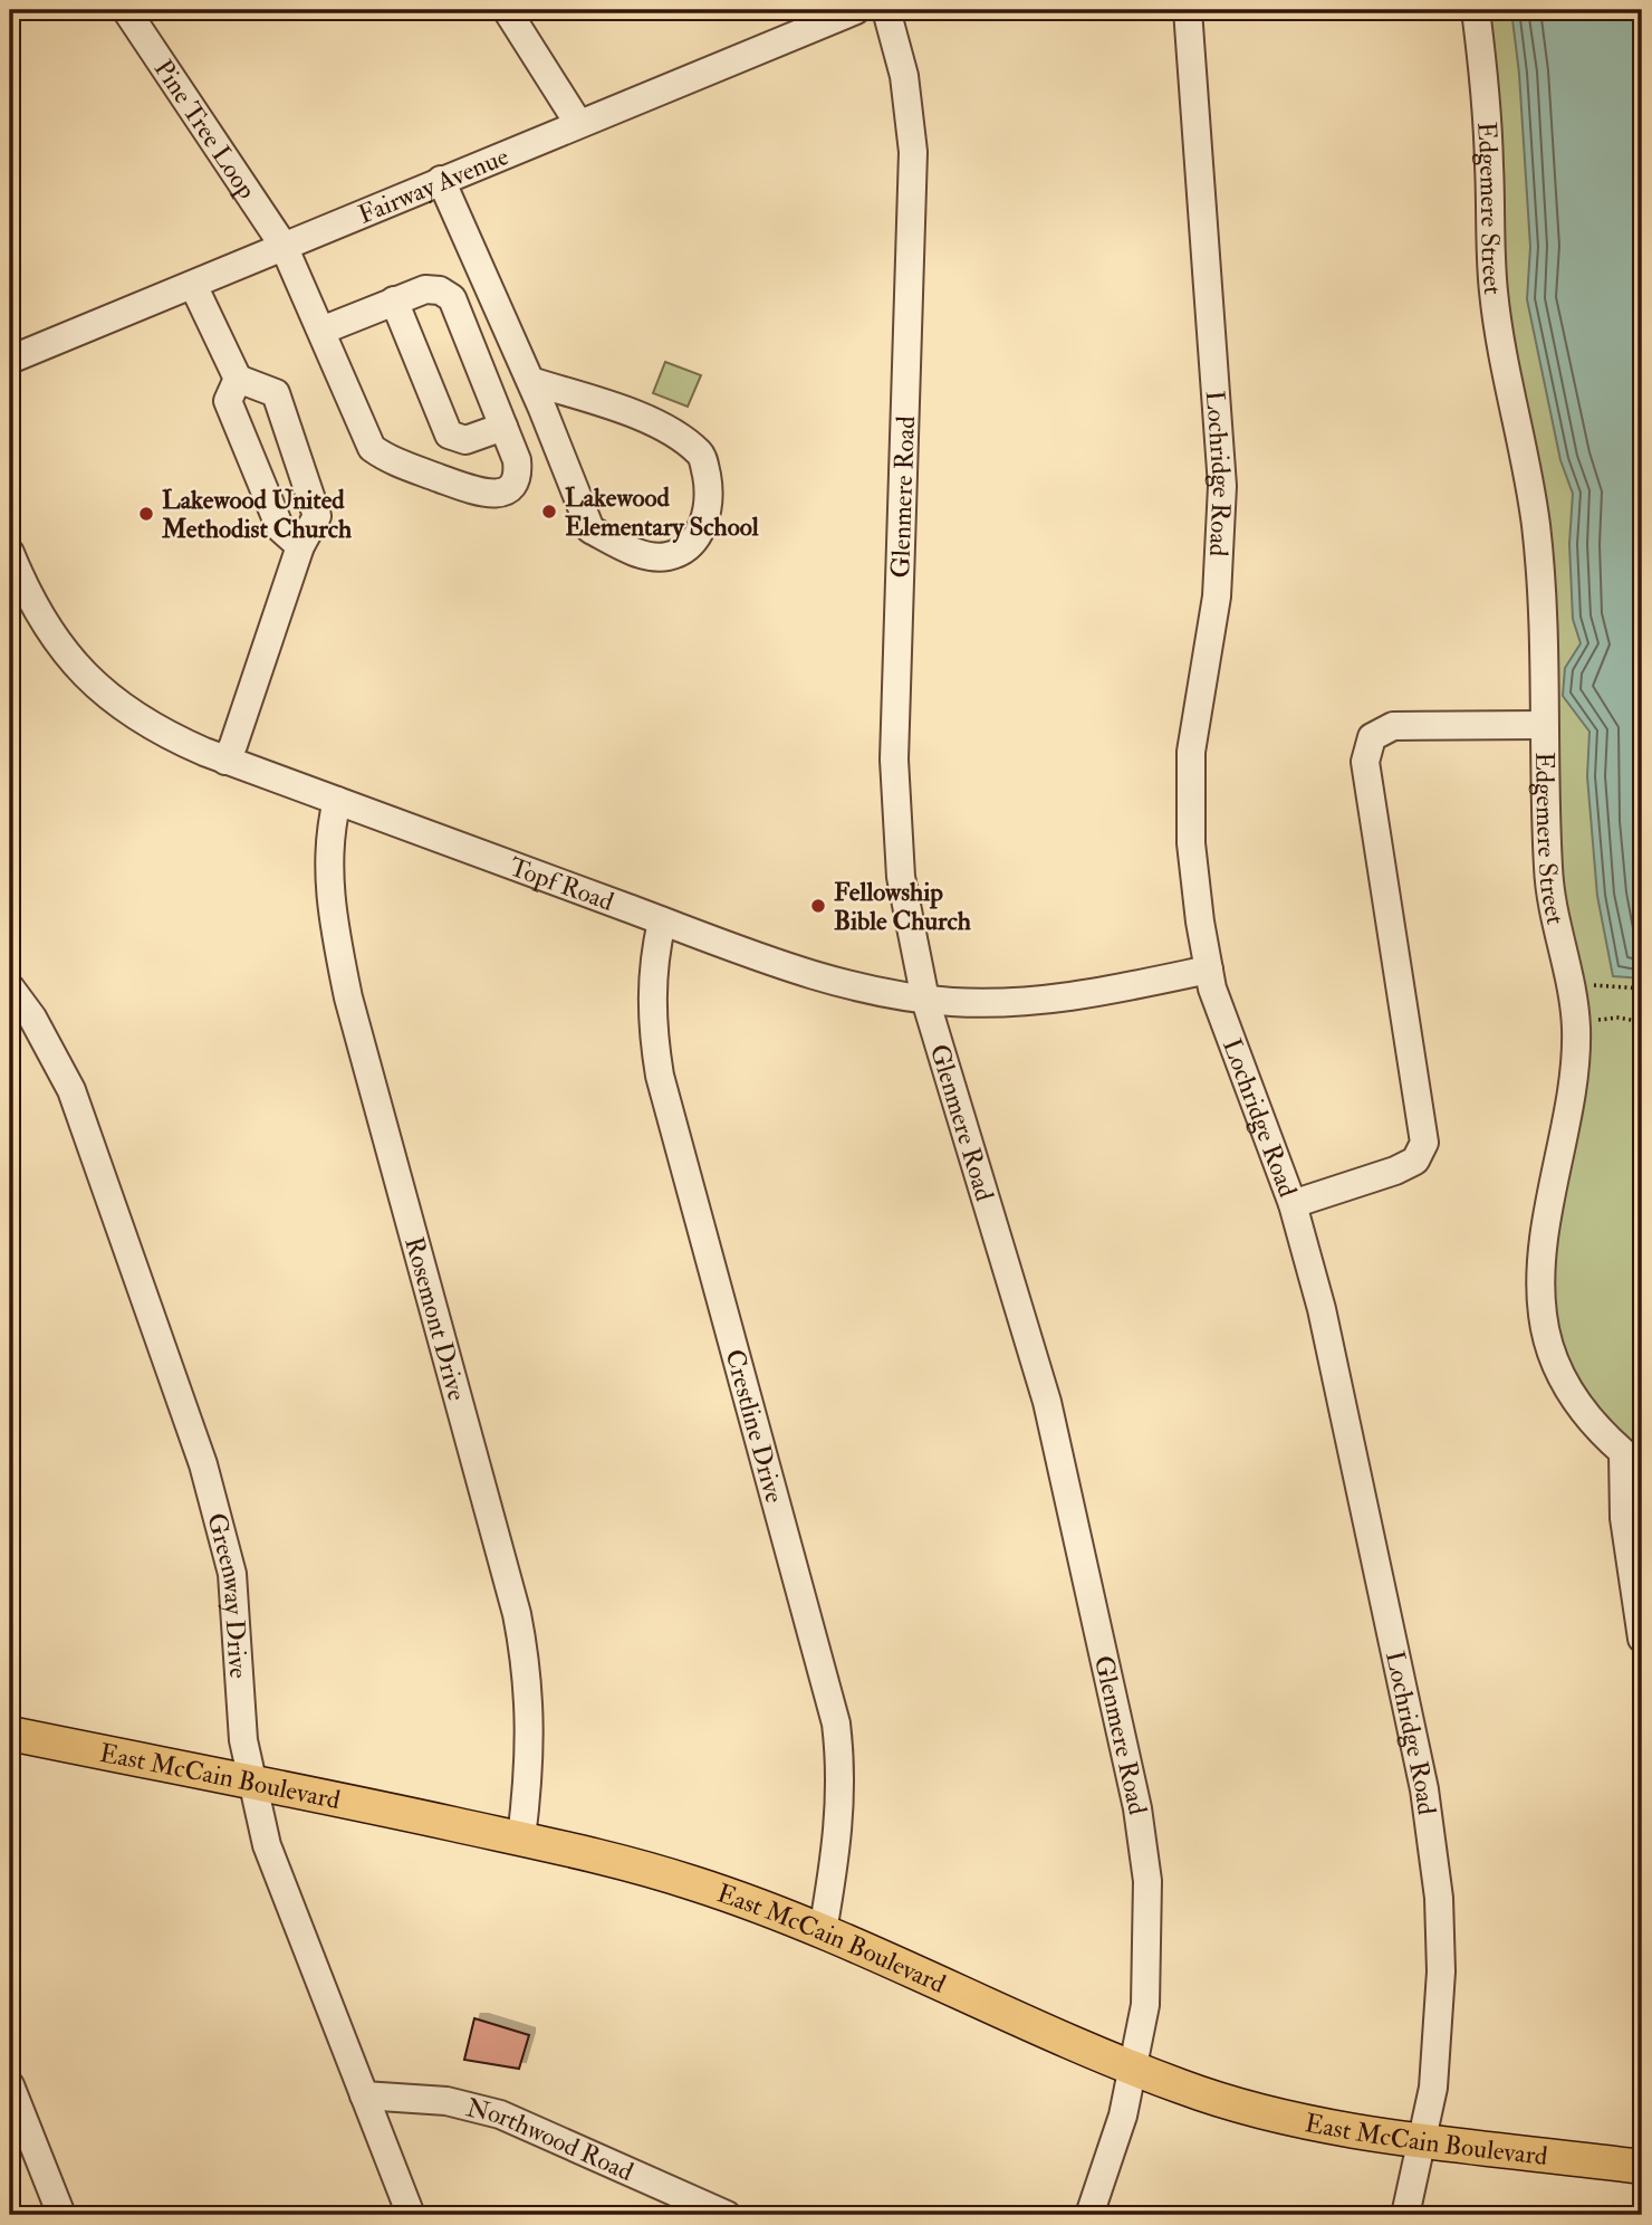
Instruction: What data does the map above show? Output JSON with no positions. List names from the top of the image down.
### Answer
{
  "streets": {
    "main road": ["East McCain Boulevard"],
    "street": [
      "Pine Tree Loop",
      "Fairway Avenue",
      "Edgemere Street",
      "Lochridge Road",
      "Glenmere Road",
      "Topf Road",
      "Rosemont Drive",
      "Crestline Drive",
      "Greenway Drive",
      "Northwood Road"
    ]
  },
  "crossings": [
    ["Pine Tree Loop", "Fairway Avenue"],
    ["Lochridge Road", "Topf Road"],
    ["Lochridge Road", "East McCain Boulevard"],
    ["Glenmere Road", "Topf Road"],
    ["Glenmere Road", "East McCain Boulevard"],
    ["Topf Road", "Rosemont Drive"],
    ["Topf Road", "Crestline Drive"],
    ["Rosemont Drive", "East McCain Boulevard"],
    ["Crestline Drive", "East McCain Boulevard"],
    ["Greenway Drive", "East McCain Boulevard"],
    ["Greenway Drive", "Northwood Road"]
  ],
  "places": ["Lakewood Elementary School", "Lakewood United Methodist Church", "Fellowship Bible Church"]
}
